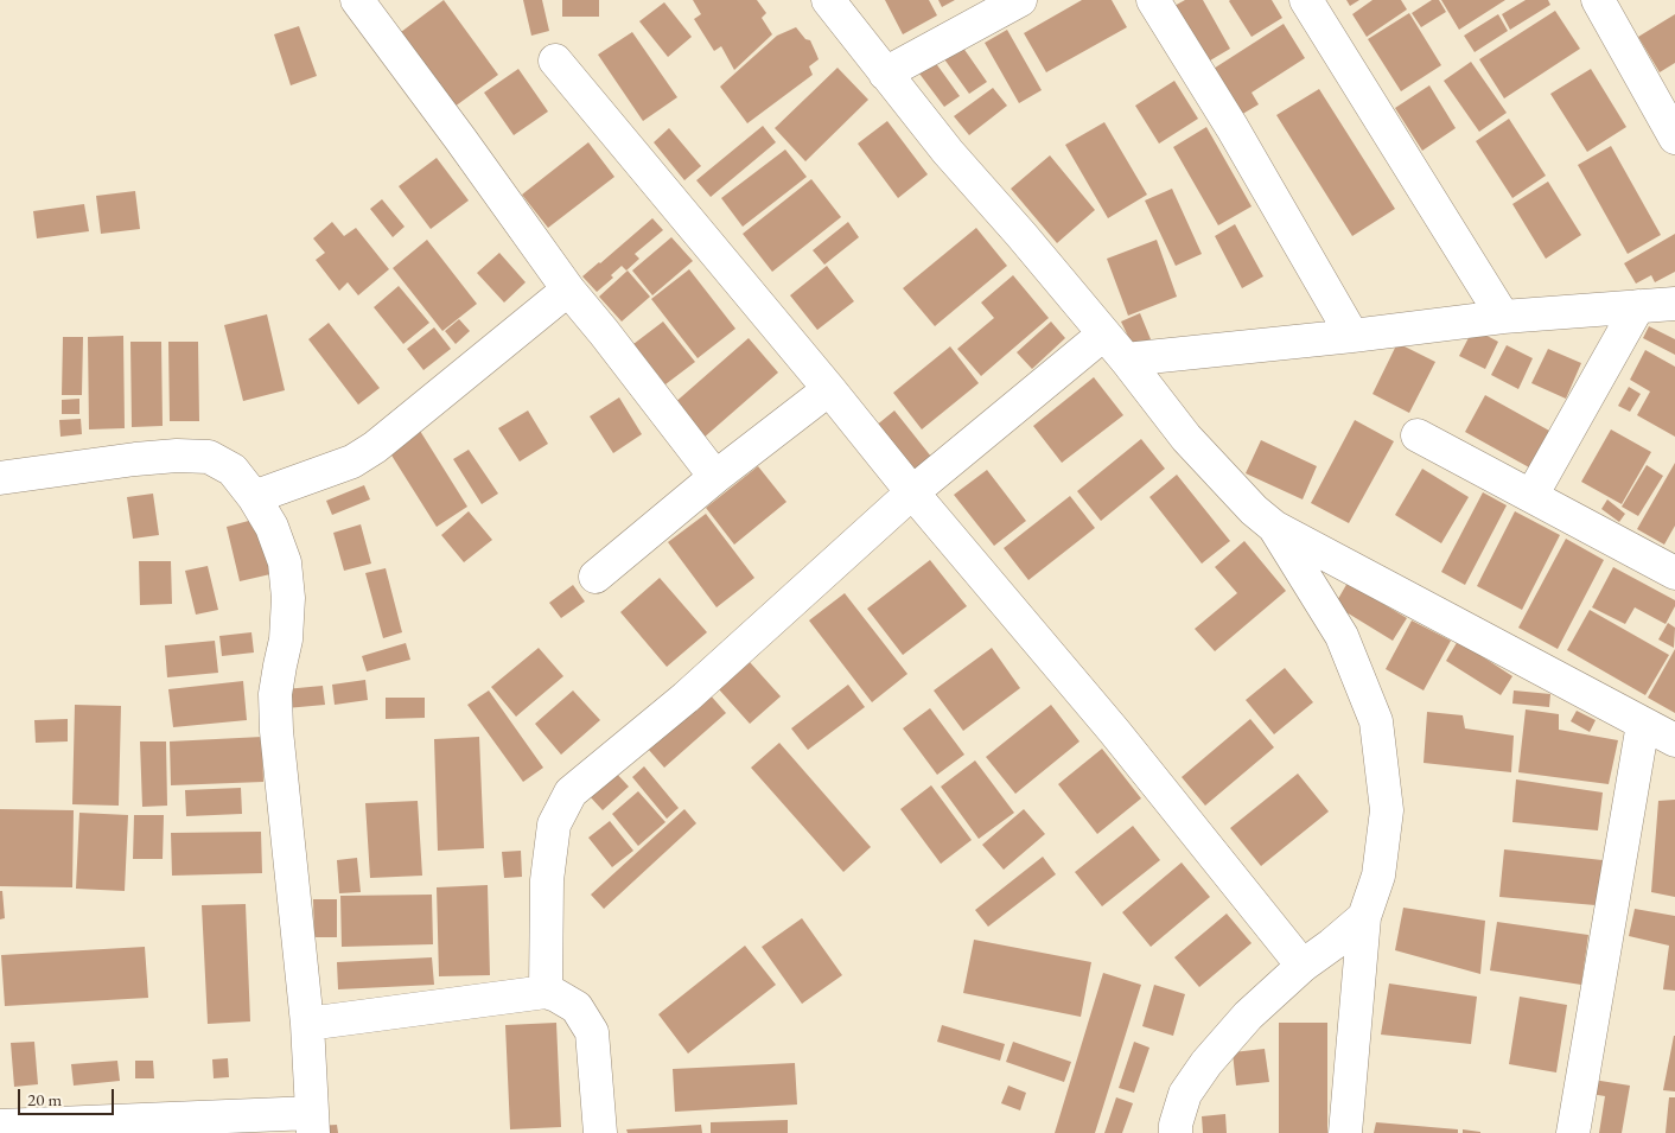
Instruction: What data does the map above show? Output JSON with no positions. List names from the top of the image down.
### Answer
{
  "scale_bar": "20 m"
}
